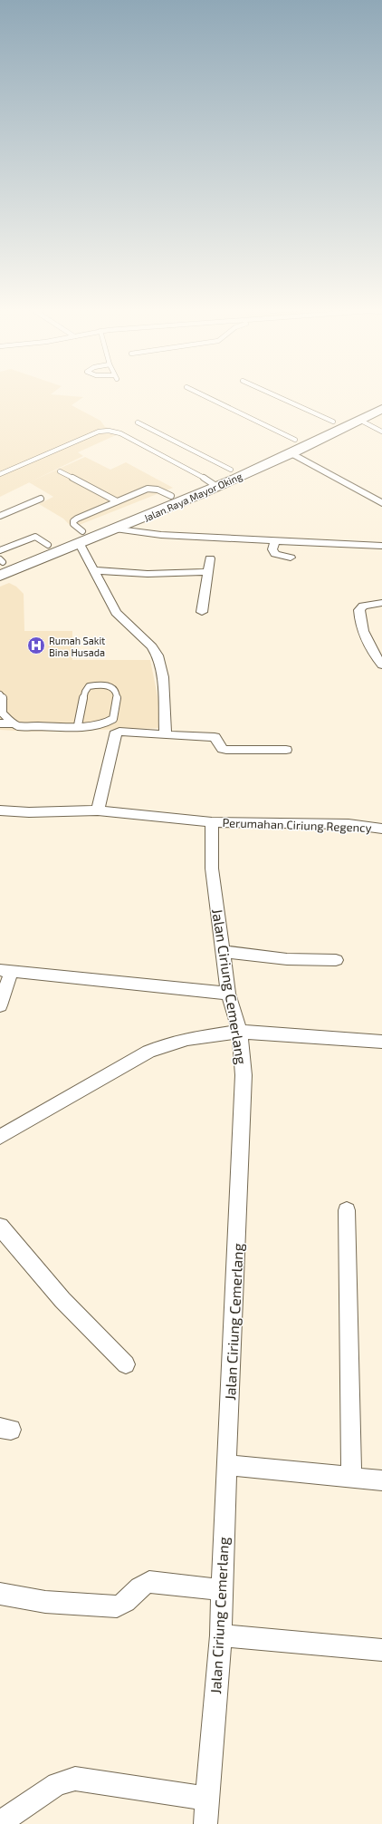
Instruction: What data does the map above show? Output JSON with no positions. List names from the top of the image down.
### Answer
{
  "streets": {
    "main road": ["Jalan Raya Mayor Oking"],
    "street": ["Perumahan Ciriung Regency", "Jalan Ciriung Cemerlang"]
  },
  "crossings": [
    ["Perumahan Ciriung Regency", "Jalan Ciriung Cemerlang"]
  ],
  "places": {
    "hospital": ["Rumah Sakit Bina Husada"]
  }
}
